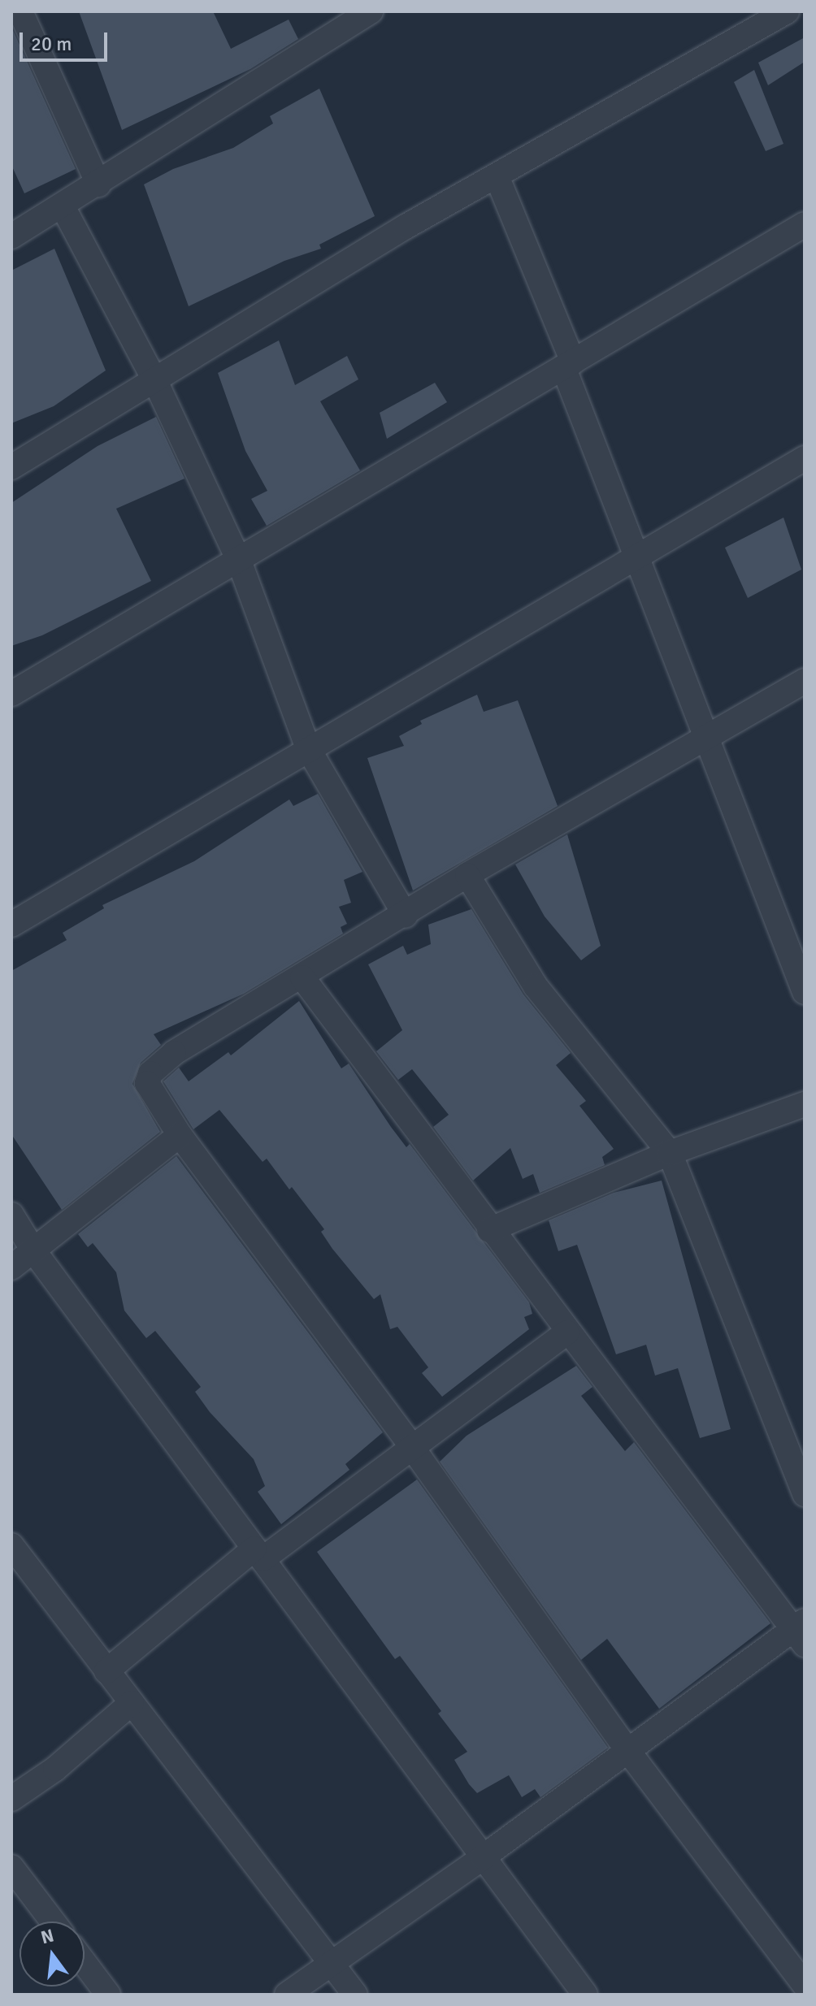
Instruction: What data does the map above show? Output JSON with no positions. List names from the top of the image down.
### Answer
{
  "scale_bar": "20 m",
  "north": "top"
}
